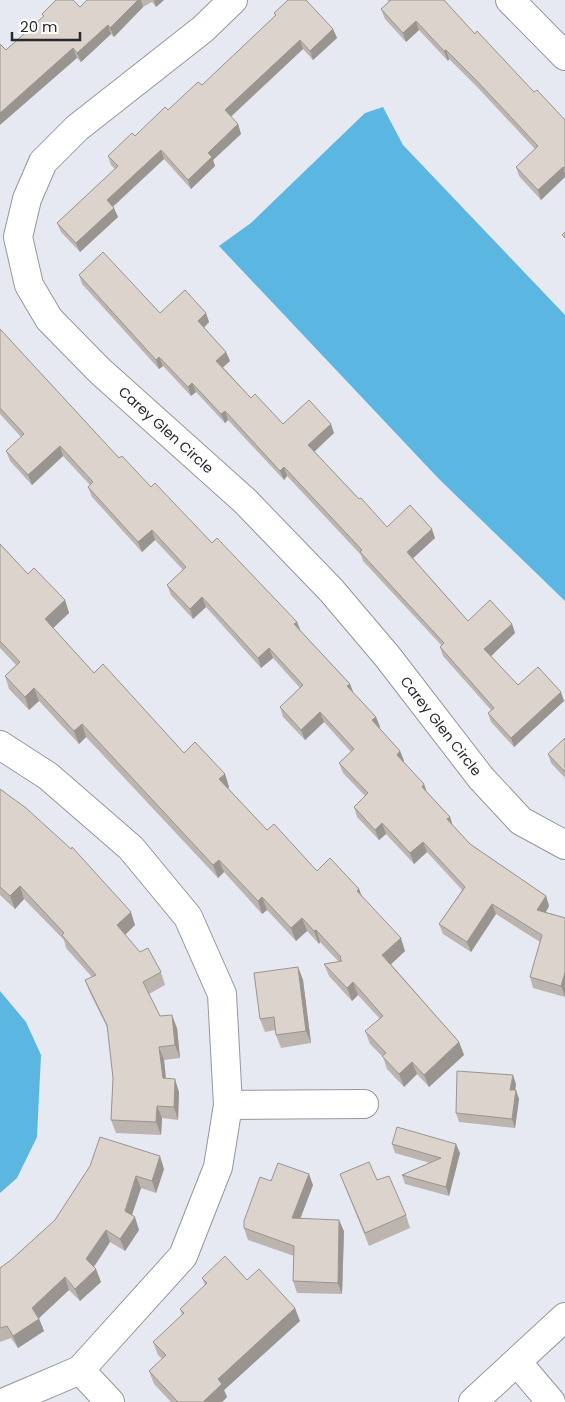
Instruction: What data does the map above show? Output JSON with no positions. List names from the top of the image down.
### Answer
{
  "streets": {
    "street": ["Carey Glen Circle"]
  },
  "scale_bar": "20 m"
}
